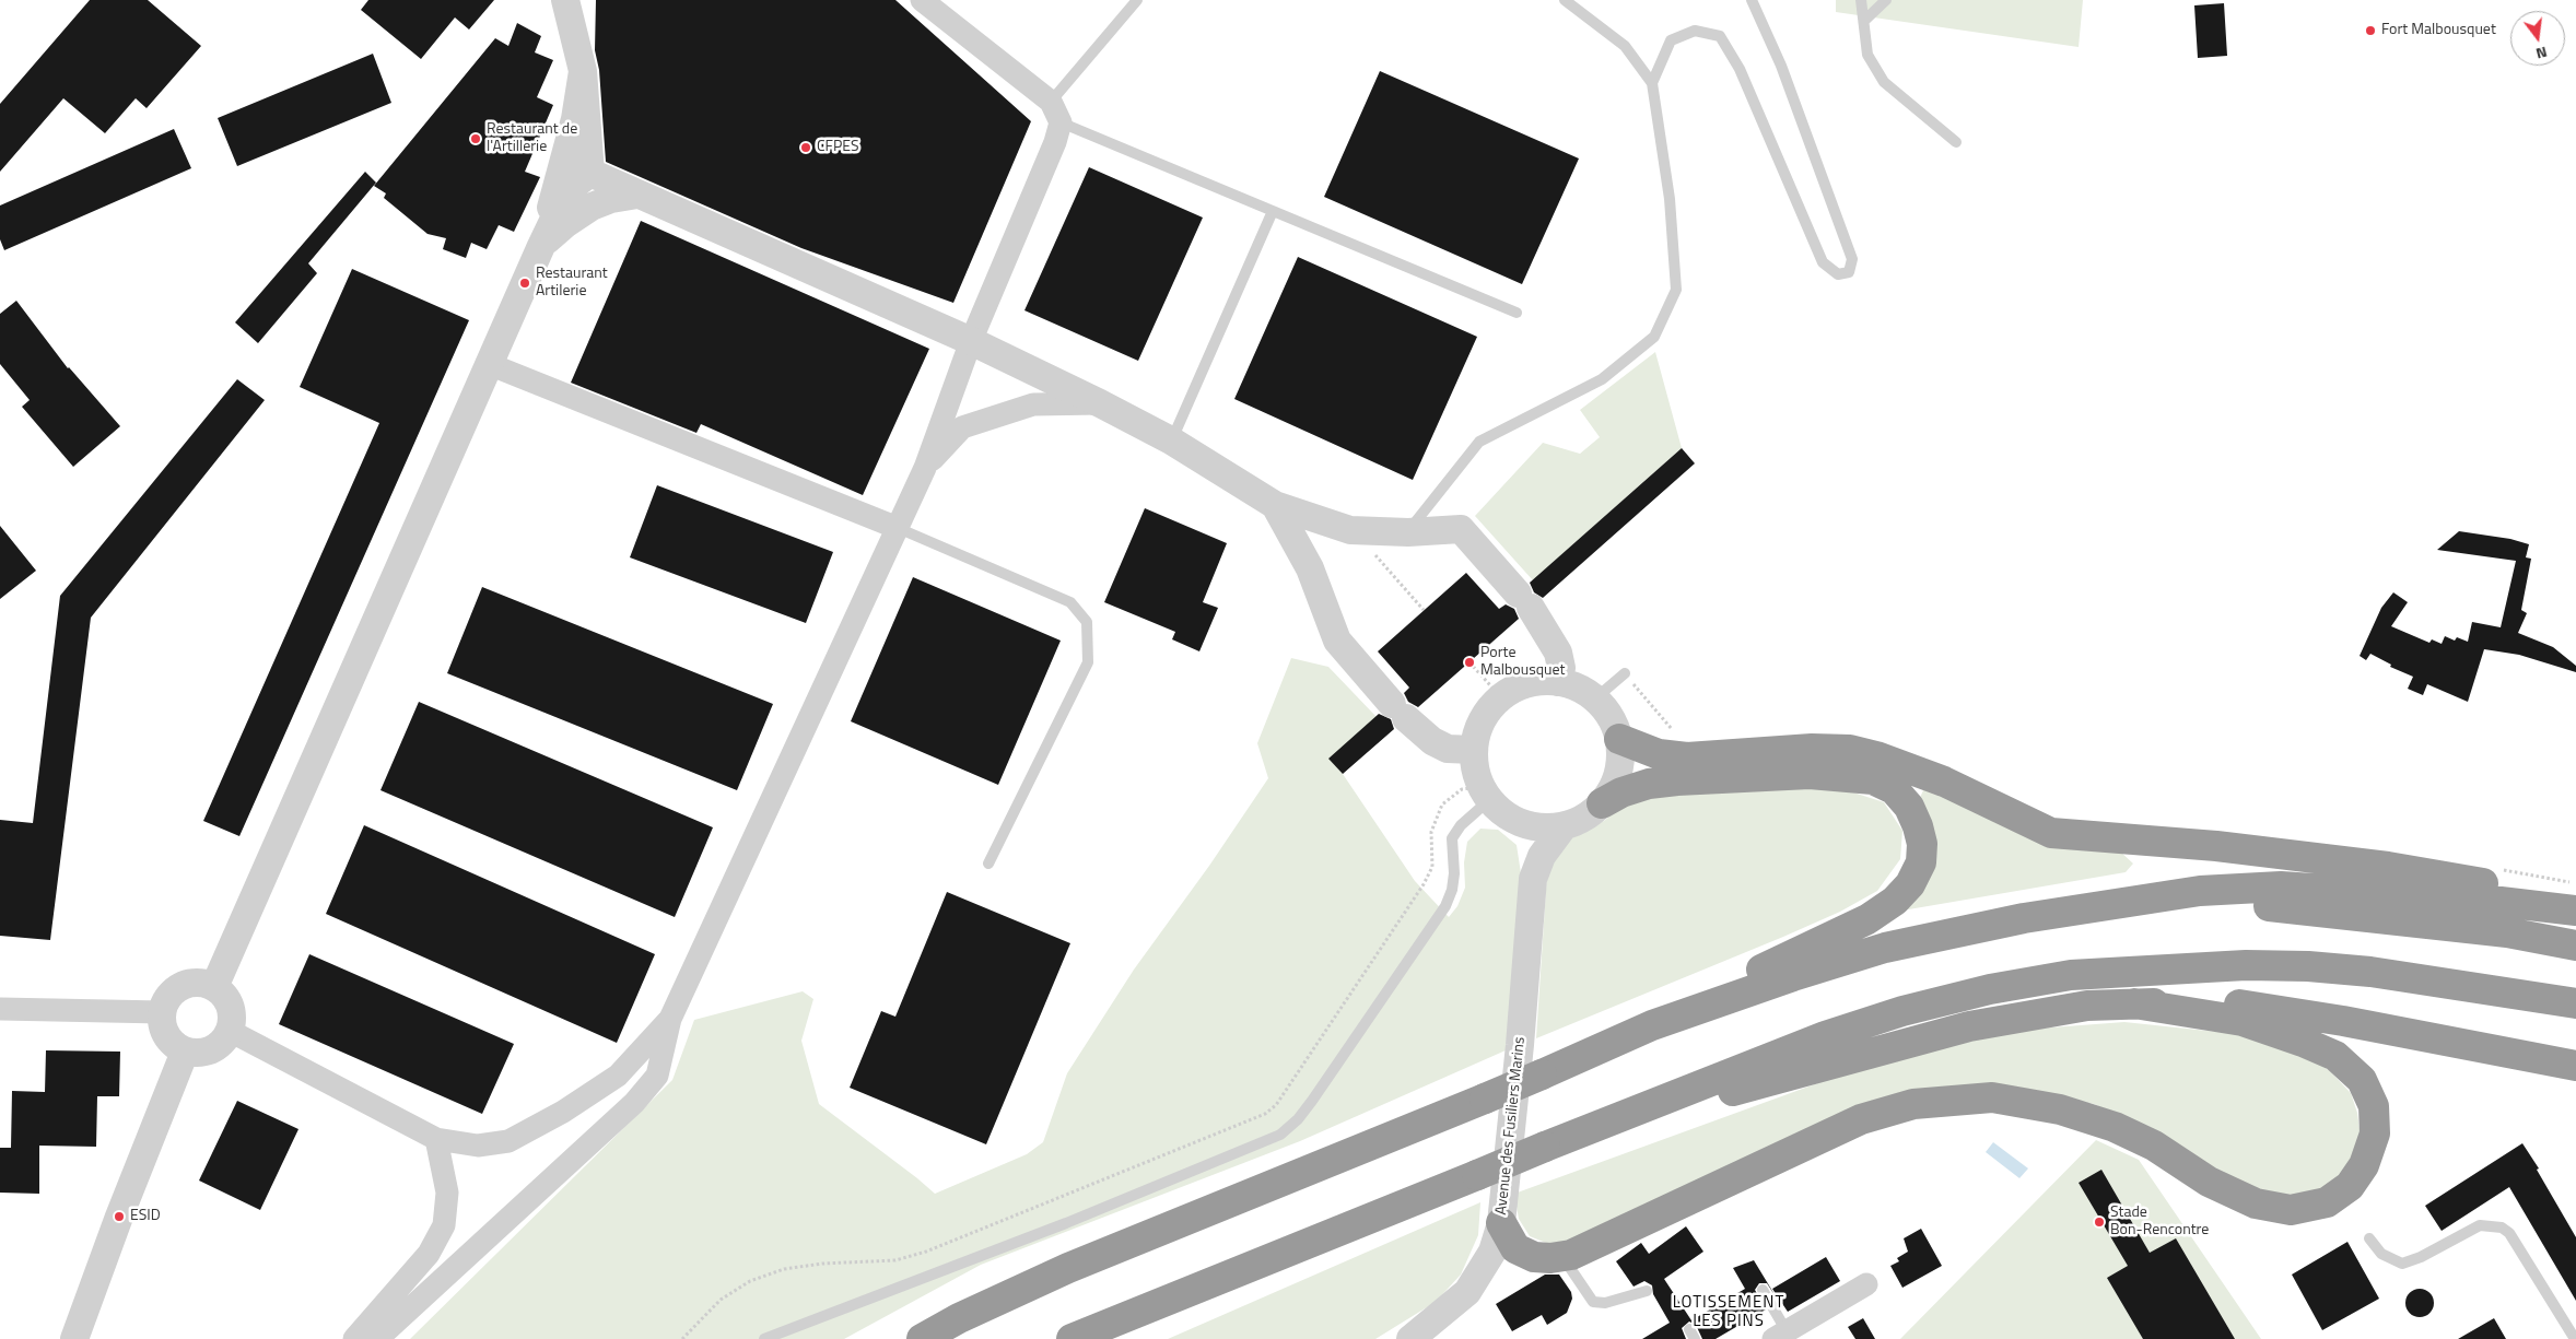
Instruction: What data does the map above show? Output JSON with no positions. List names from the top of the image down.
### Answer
{
  "streets": {
    "street": ["Avenue des Fusiliers Marins"]
  },
  "districts": ["LOTISSEMENT LES PINS"],
  "places": [
    "Fort Malbousquet",
    "Restaurant de l'Artillerie",
    "CFPES",
    "Restaurant Artilerie",
    "Porte Malbousquet",
    "ESID",
    "Stade Bon-Rencontre"
  ],
  "north": "bottom"
}
